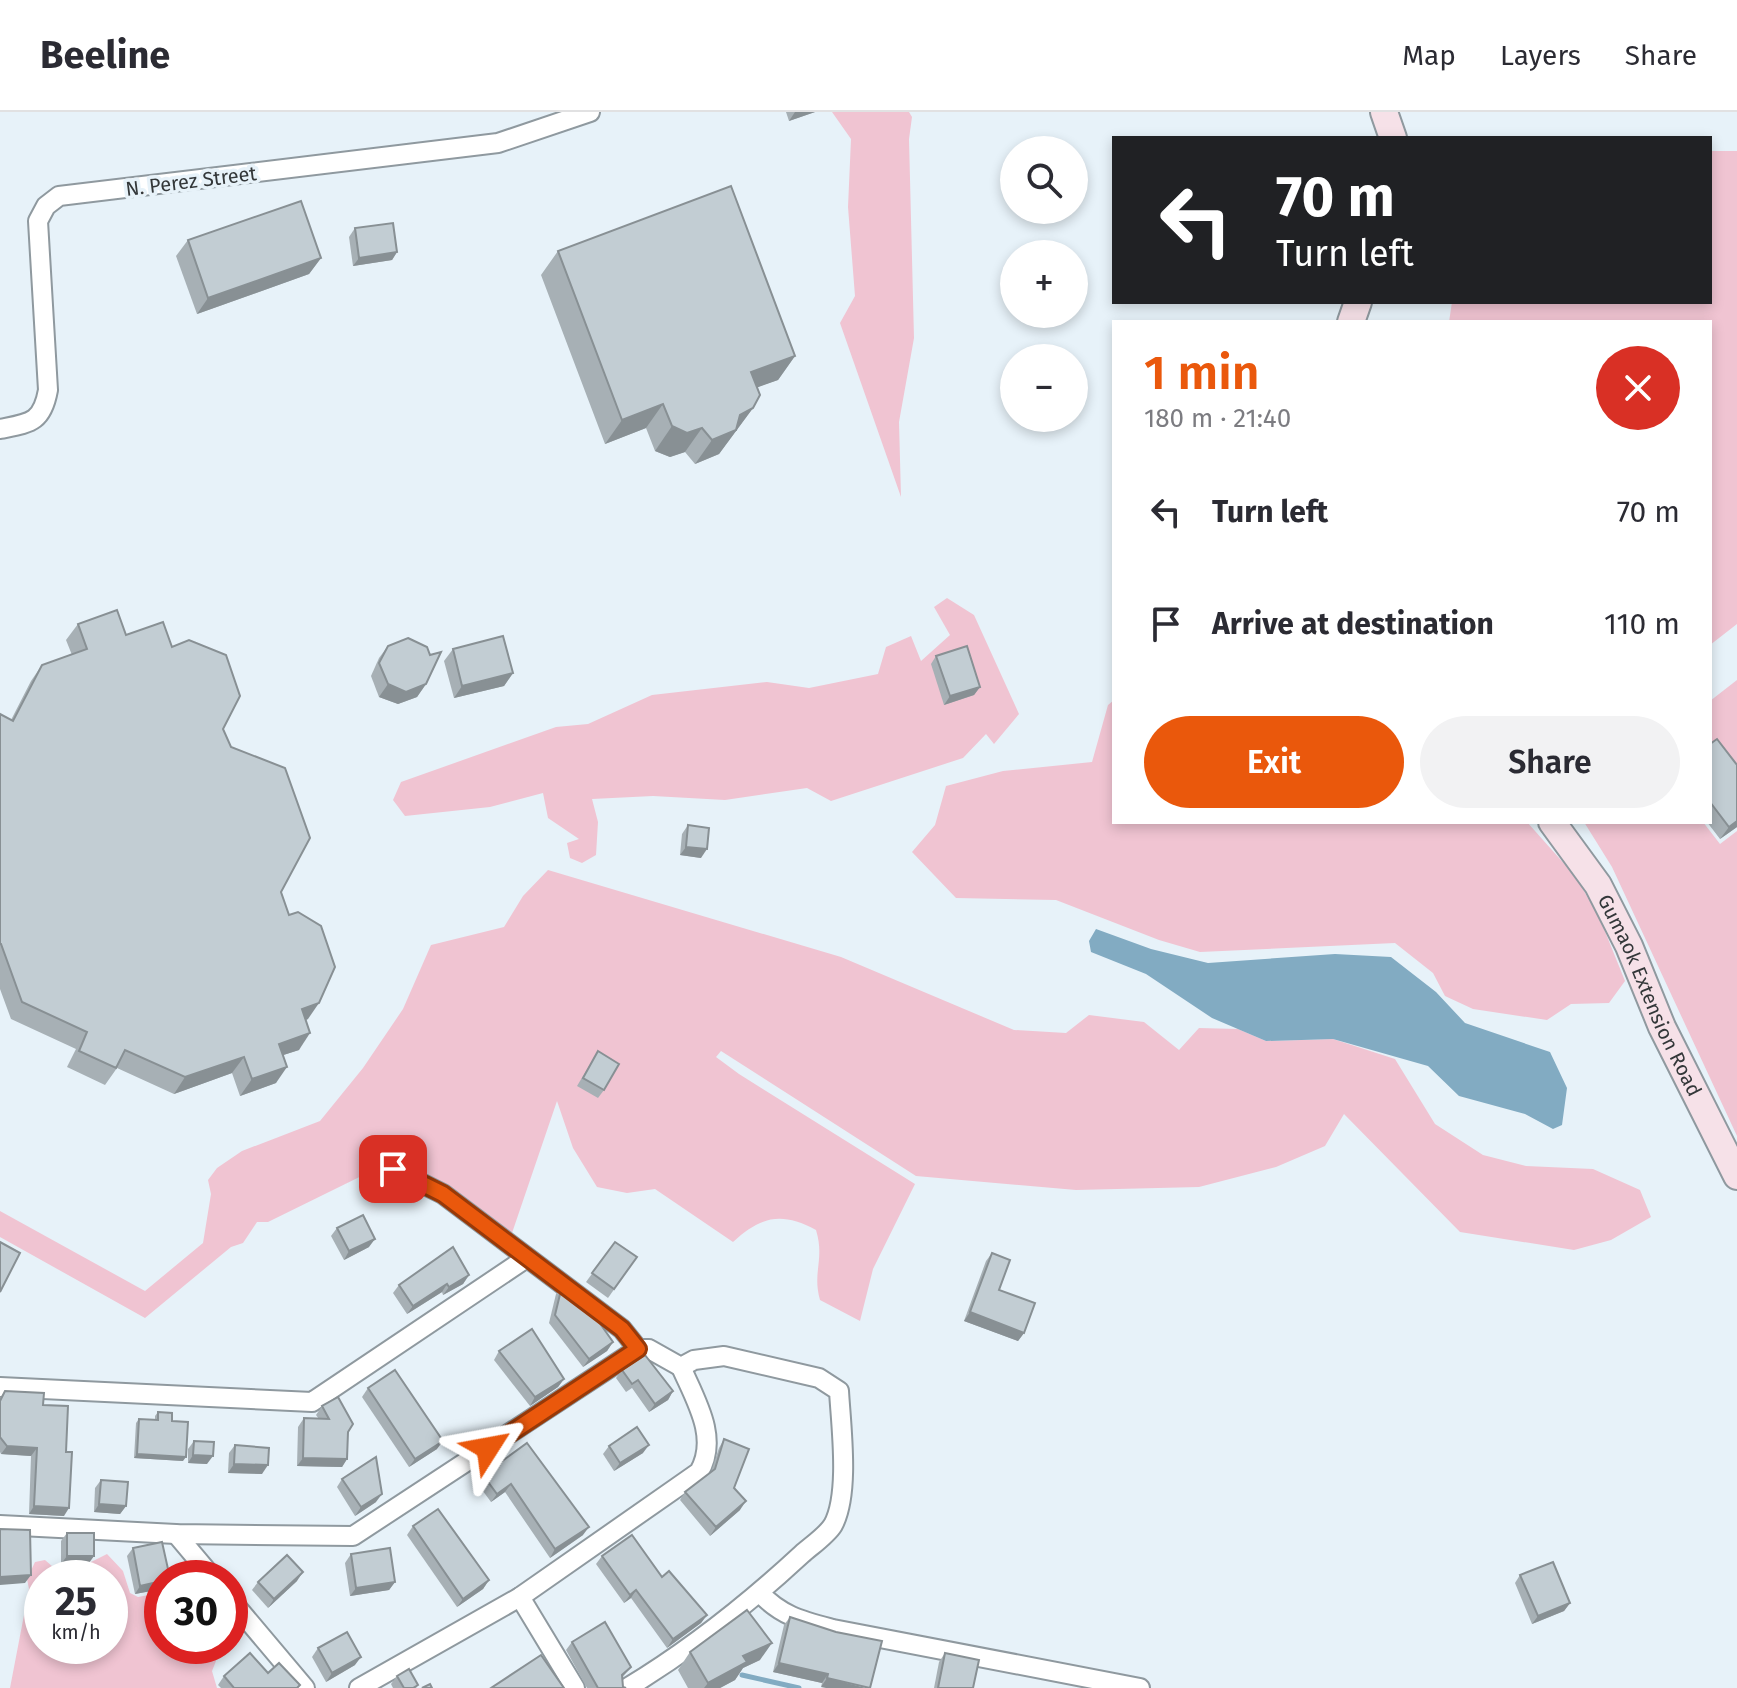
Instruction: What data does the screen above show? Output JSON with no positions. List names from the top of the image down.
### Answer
{
  "streets": {
    "street": ["N. Perez Street", "Gumaok Extension Road"]
  },
  "page": {
    "header": "Beeline",
    "nav": ["Map", "Layers", "Share"],
    "map_buttons": ["+", "−"],
    "turn": ["70 m", "Turn left"],
    "heading": ["1 min", "180 m · 21:40"],
    "list": [
      {
        "name": "Turn left",
        "value": "70 m"
      },
      {
        "name": "Arrive at destination",
        "value": "110 m"
      }
    ],
    "buttons": ["Exit", "Share"],
    "speed": "25 km/h",
    "limit": "30"
  }
}
